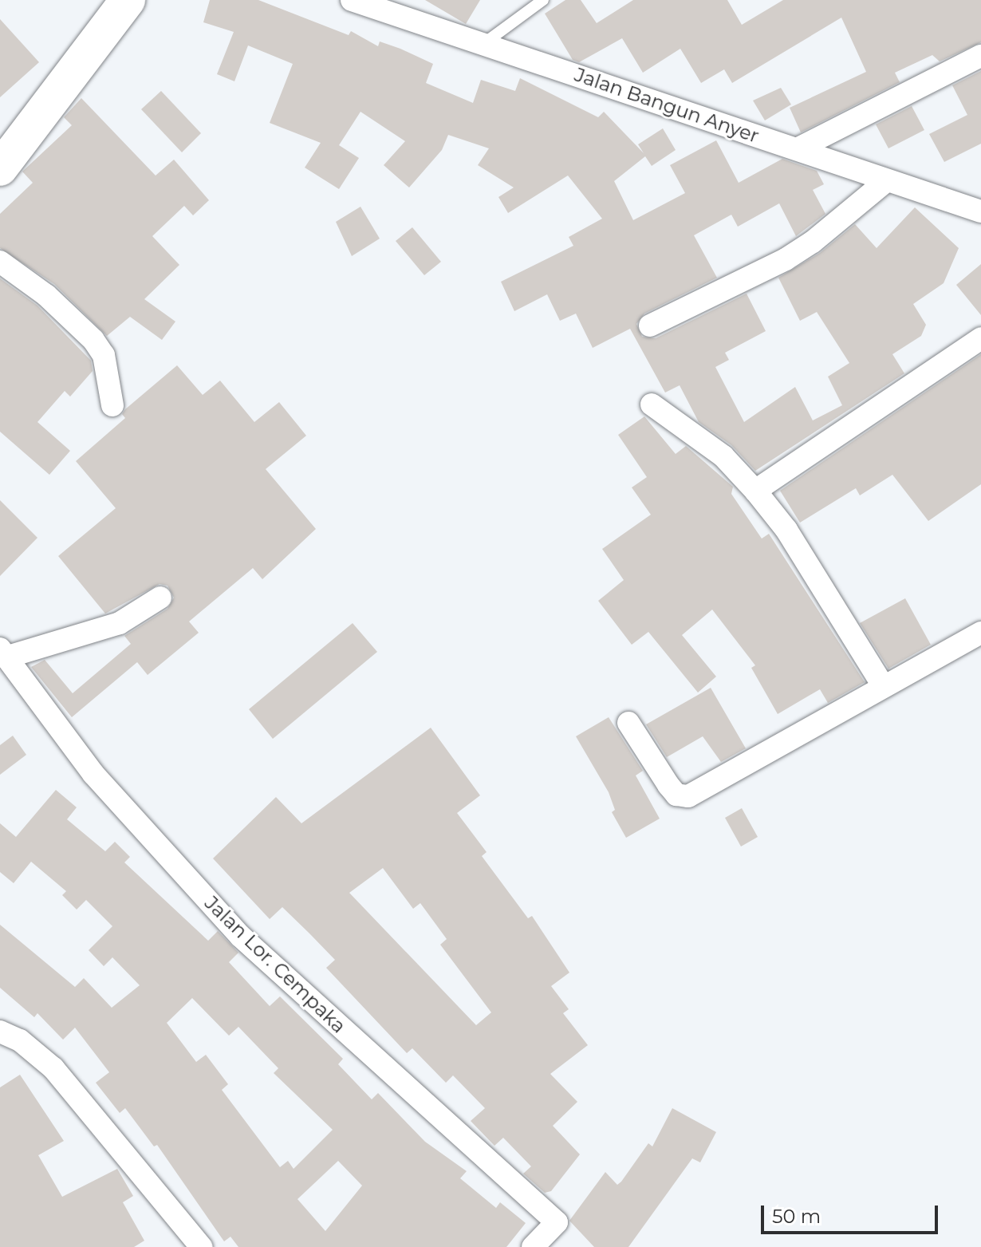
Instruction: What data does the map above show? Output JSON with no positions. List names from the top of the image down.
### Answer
{
  "streets": {
    "street": ["Jalan Bangun Anyer", "Jalan Lor. Cempaka"]
  },
  "scale_bar": "50 m"
}
